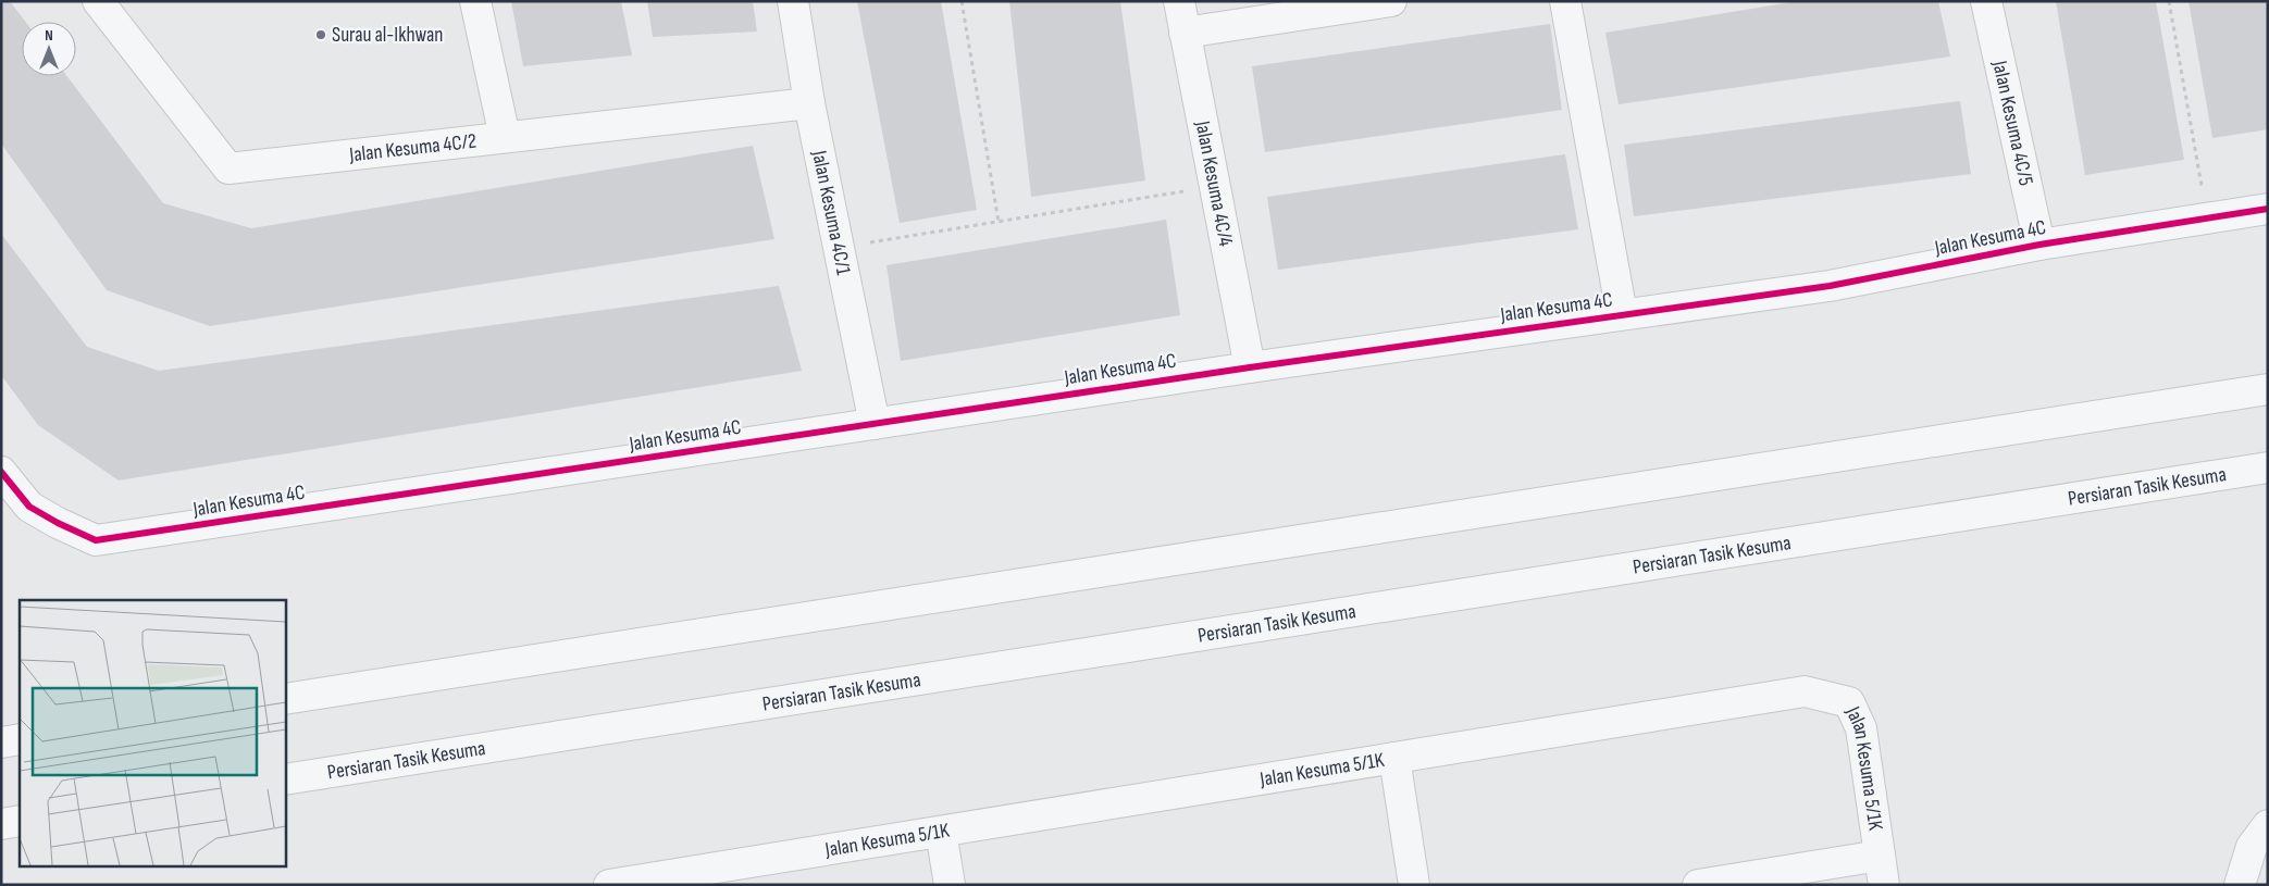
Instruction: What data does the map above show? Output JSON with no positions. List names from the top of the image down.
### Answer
{
  "streets": {
    "street": [
      "Jalan Kesuma 4C/5",
      "Jalan Kesuma 4C/2",
      "Jalan Kesuma 4C/4",
      "Jalan Kesuma 4C/1",
      "Jalan Kesuma 4C",
      "Persiaran Tasik Kesuma",
      "Jalan Kesuma 5/1K"
    ]
  },
  "crossings": [
    ["Jalan Kesuma 4C/5", "Jalan Kesuma 4C"],
    ["Jalan Kesuma 4C/2", "Jalan Kesuma 4C/1"],
    ["Jalan Kesuma 4C/4", "Jalan Kesuma 4C"],
    ["Jalan Kesuma 4C/1", "Jalan Kesuma 4C"]
  ],
  "places": ["Surau al-Ikhwan"],
  "north": "top"
}
